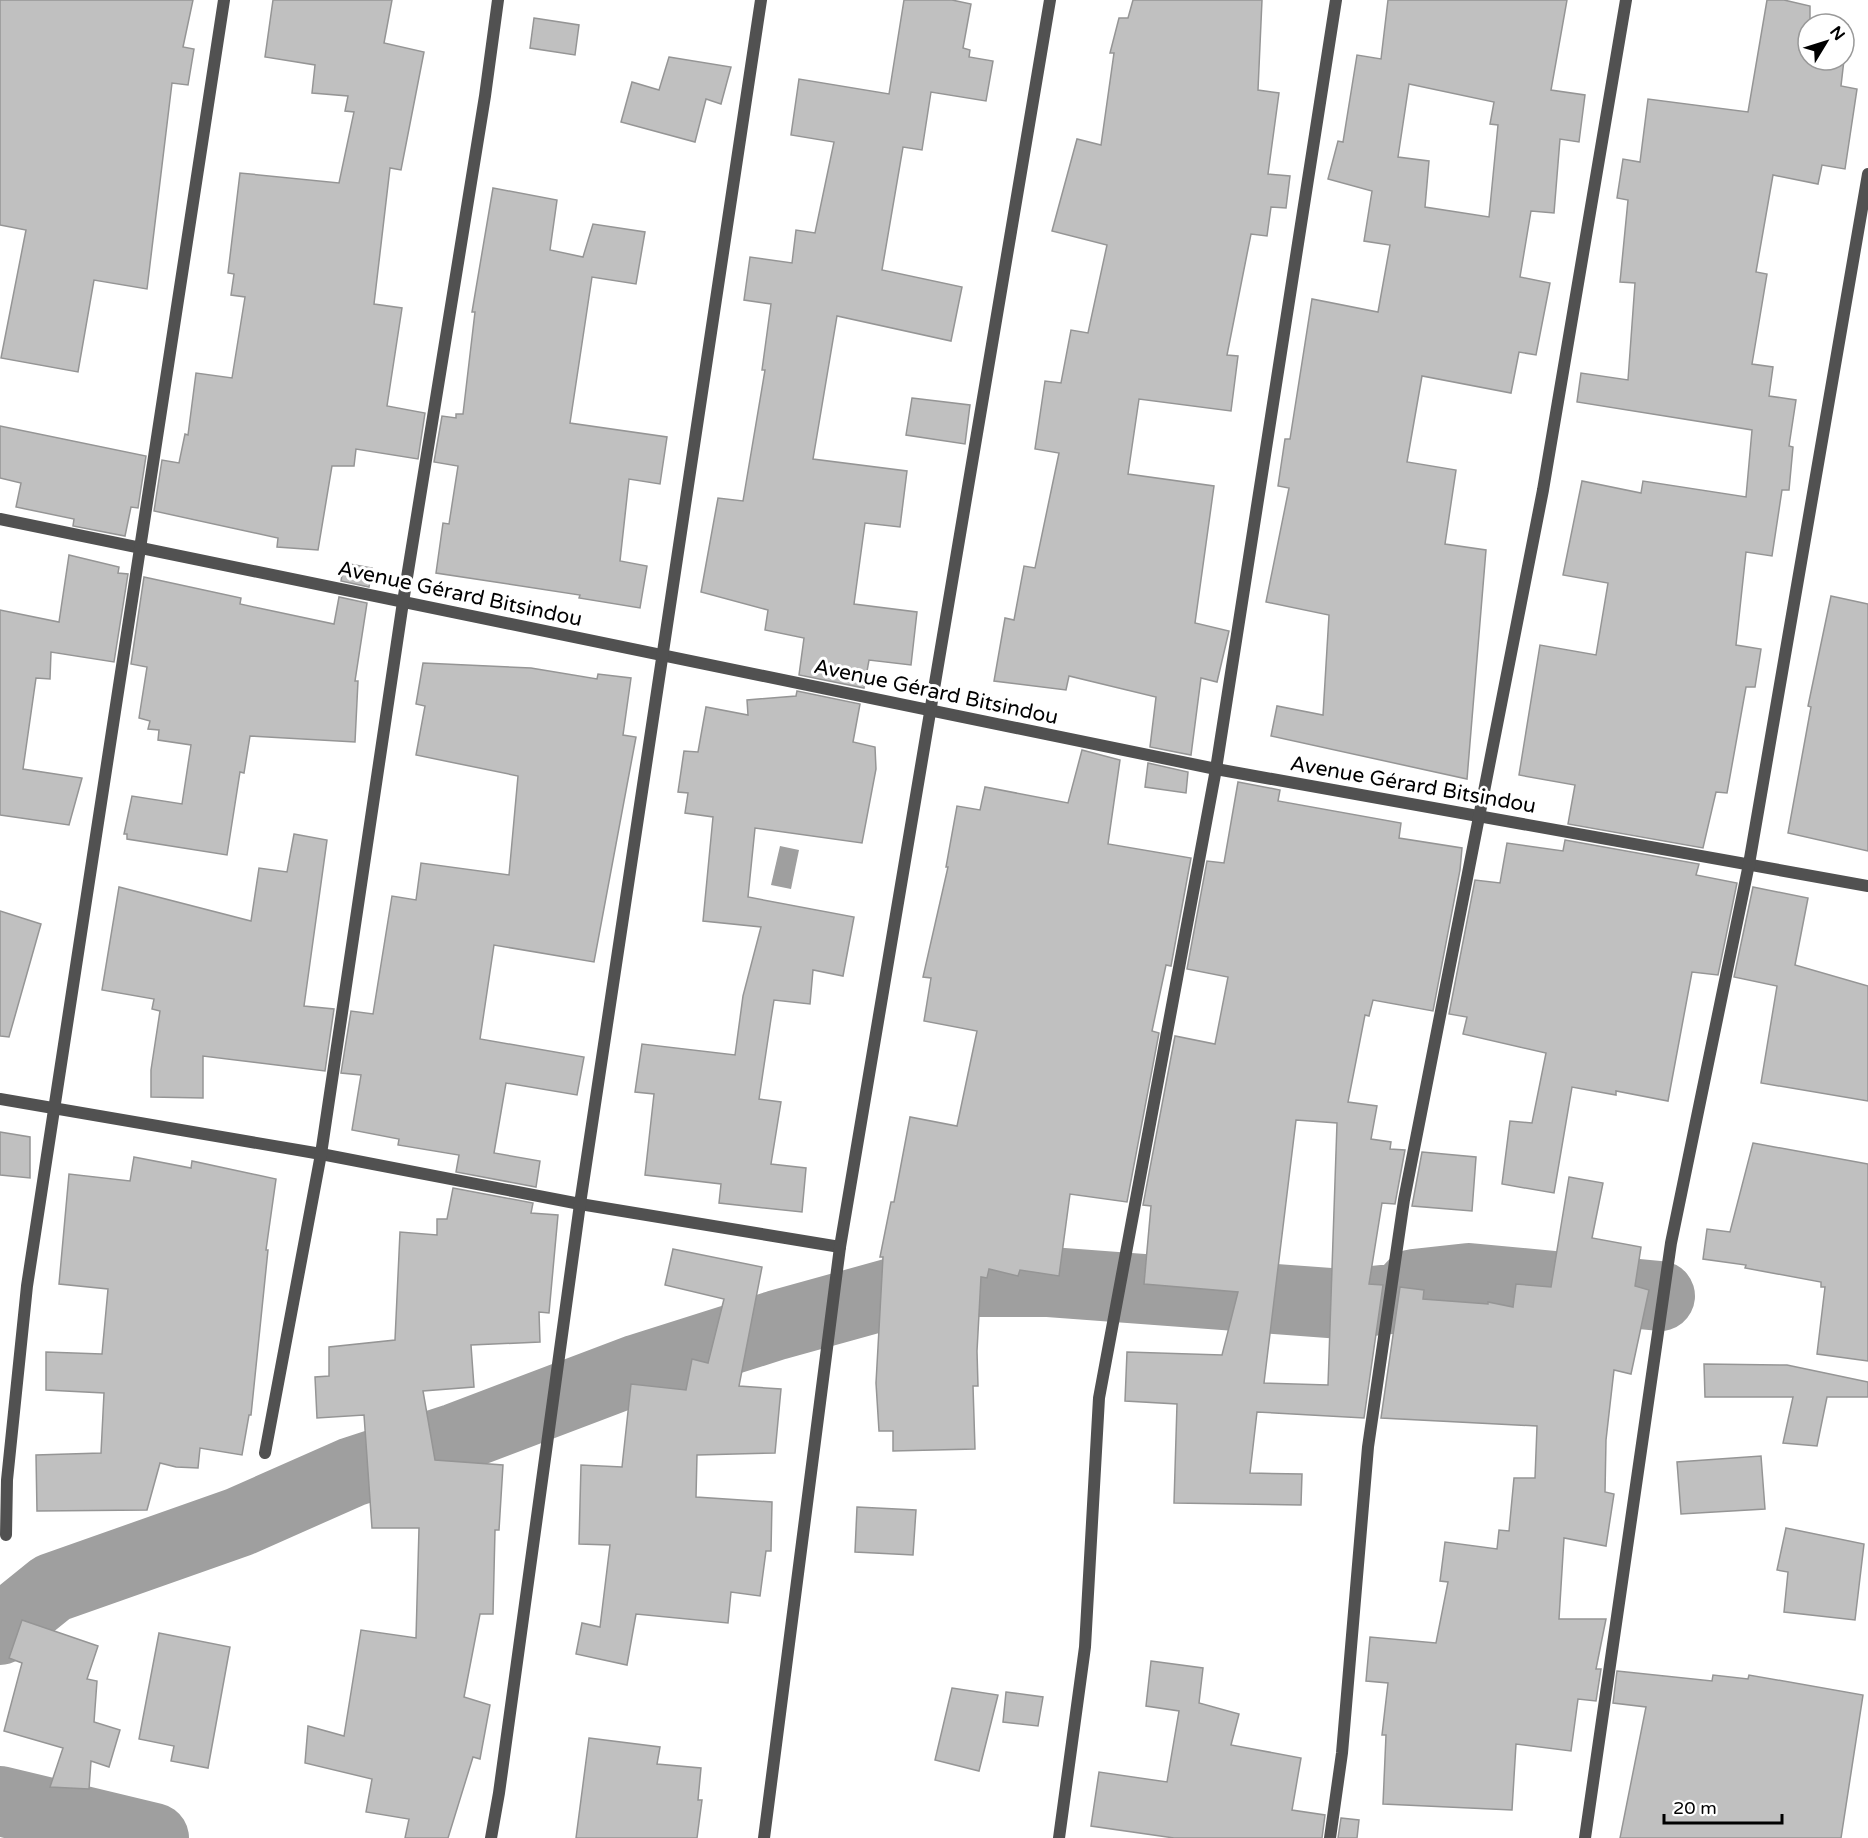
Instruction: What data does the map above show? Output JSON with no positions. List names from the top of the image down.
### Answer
{
  "streets": {
    "street": ["Avenue Gérard Bitsindou"]
  },
  "scale_bar": "20 m",
  "north": "top right"
}
